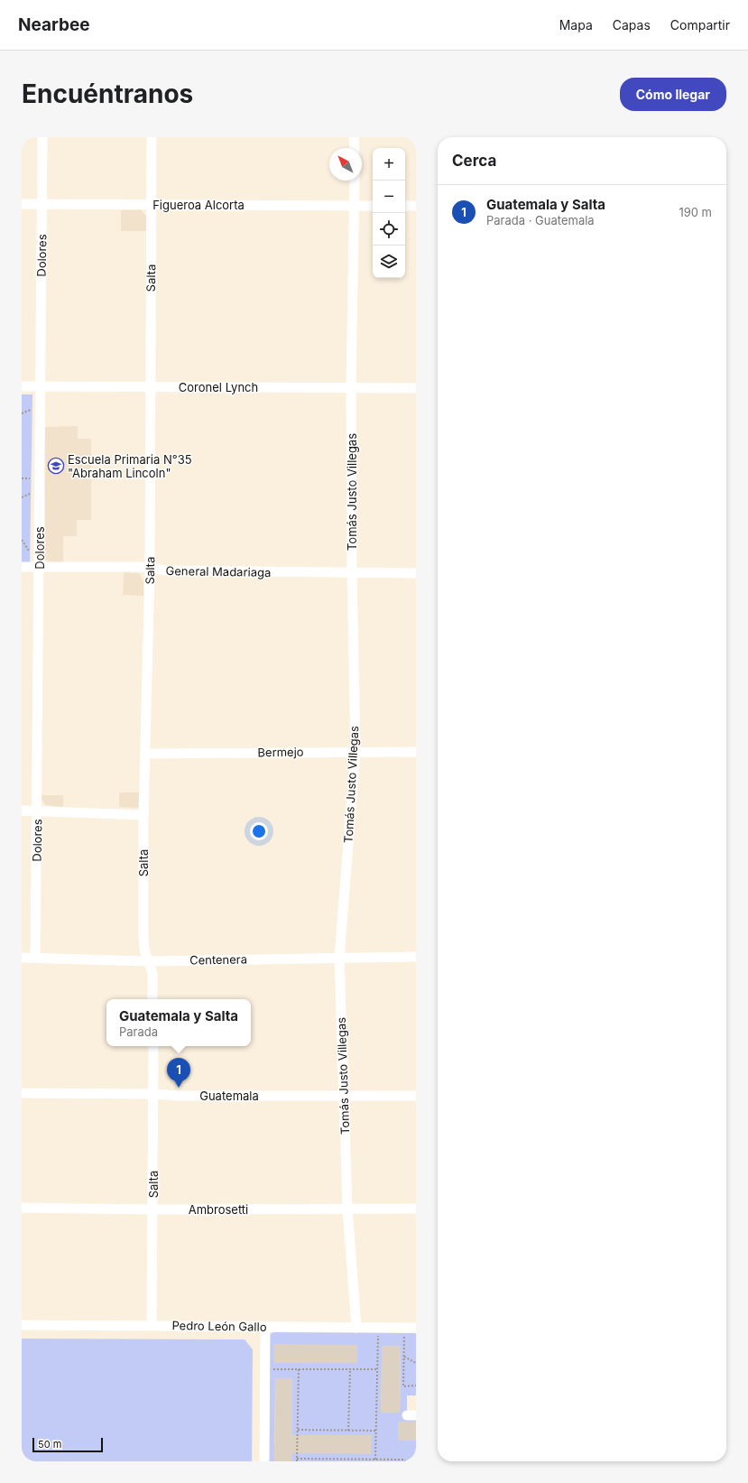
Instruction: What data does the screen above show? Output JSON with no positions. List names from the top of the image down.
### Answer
{
  "streets": {
    "street": [
      "Figueroa Alcorta",
      "Dolores",
      "Salta",
      "Coronel Lynch",
      "Tomás Justo Villegas",
      "General Madariaga",
      "Bermejo",
      "Centenera",
      "Guatemala",
      "Ambrosetti",
      "Pedro León Gallo"
    ]
  },
  "crossings": [
    ["Figueroa Alcorta", "Dolores"],
    ["Figueroa Alcorta", "Salta"],
    ["Figueroa Alcorta", "Tomás Justo Villegas"],
    ["Dolores", "Coronel Lynch"],
    ["Dolores", "General Madariaga"],
    ["Dolores", "Centenera"],
    ["Salta", "Coronel Lynch"],
    ["Salta", "General Madariaga"],
    ["Salta", "Bermejo"],
    ["Salta", "Centenera"],
    ["Salta", "Guatemala"],
    ["Salta", "Ambrosetti"],
    ["Salta", "Pedro León Gallo"],
    ["Coronel Lynch", "Tomás Justo Villegas"],
    ["Tomás Justo Villegas", "General Madariaga"],
    ["Tomás Justo Villegas", "Bermejo"],
    ["Tomás Justo Villegas", "Centenera"],
    ["Tomás Justo Villegas", "Guatemala"],
    ["Tomás Justo Villegas", "Ambrosetti"],
    ["Tomás Justo Villegas", "Pedro León Gallo"]
  ],
  "places": {
    "school or university": ["Escuela Primaria N°35 \"Abraham Lincoln\""]
  },
  "scale_bar": "50 m",
  "north": "top left",
  "page": {
    "header": "Nearbee",
    "nav": ["Mapa", "Capas", "Compartir"],
    "buttons": "Cómo llegar",
    "title": "Encuéntranos",
    "heading": "Cerca",
    "map_buttons": ["+", "−"],
    "list": [
      {
        "mark": "1",
        "name": "Guatemala y Salta",
        "note": "Parada · Guatemala",
        "value": "190 m"
      }
    ],
    "popup": ["Guatemala y Salta", "Parada"],
    "pins": "1",
    "scale": "50 m"
  }
}
